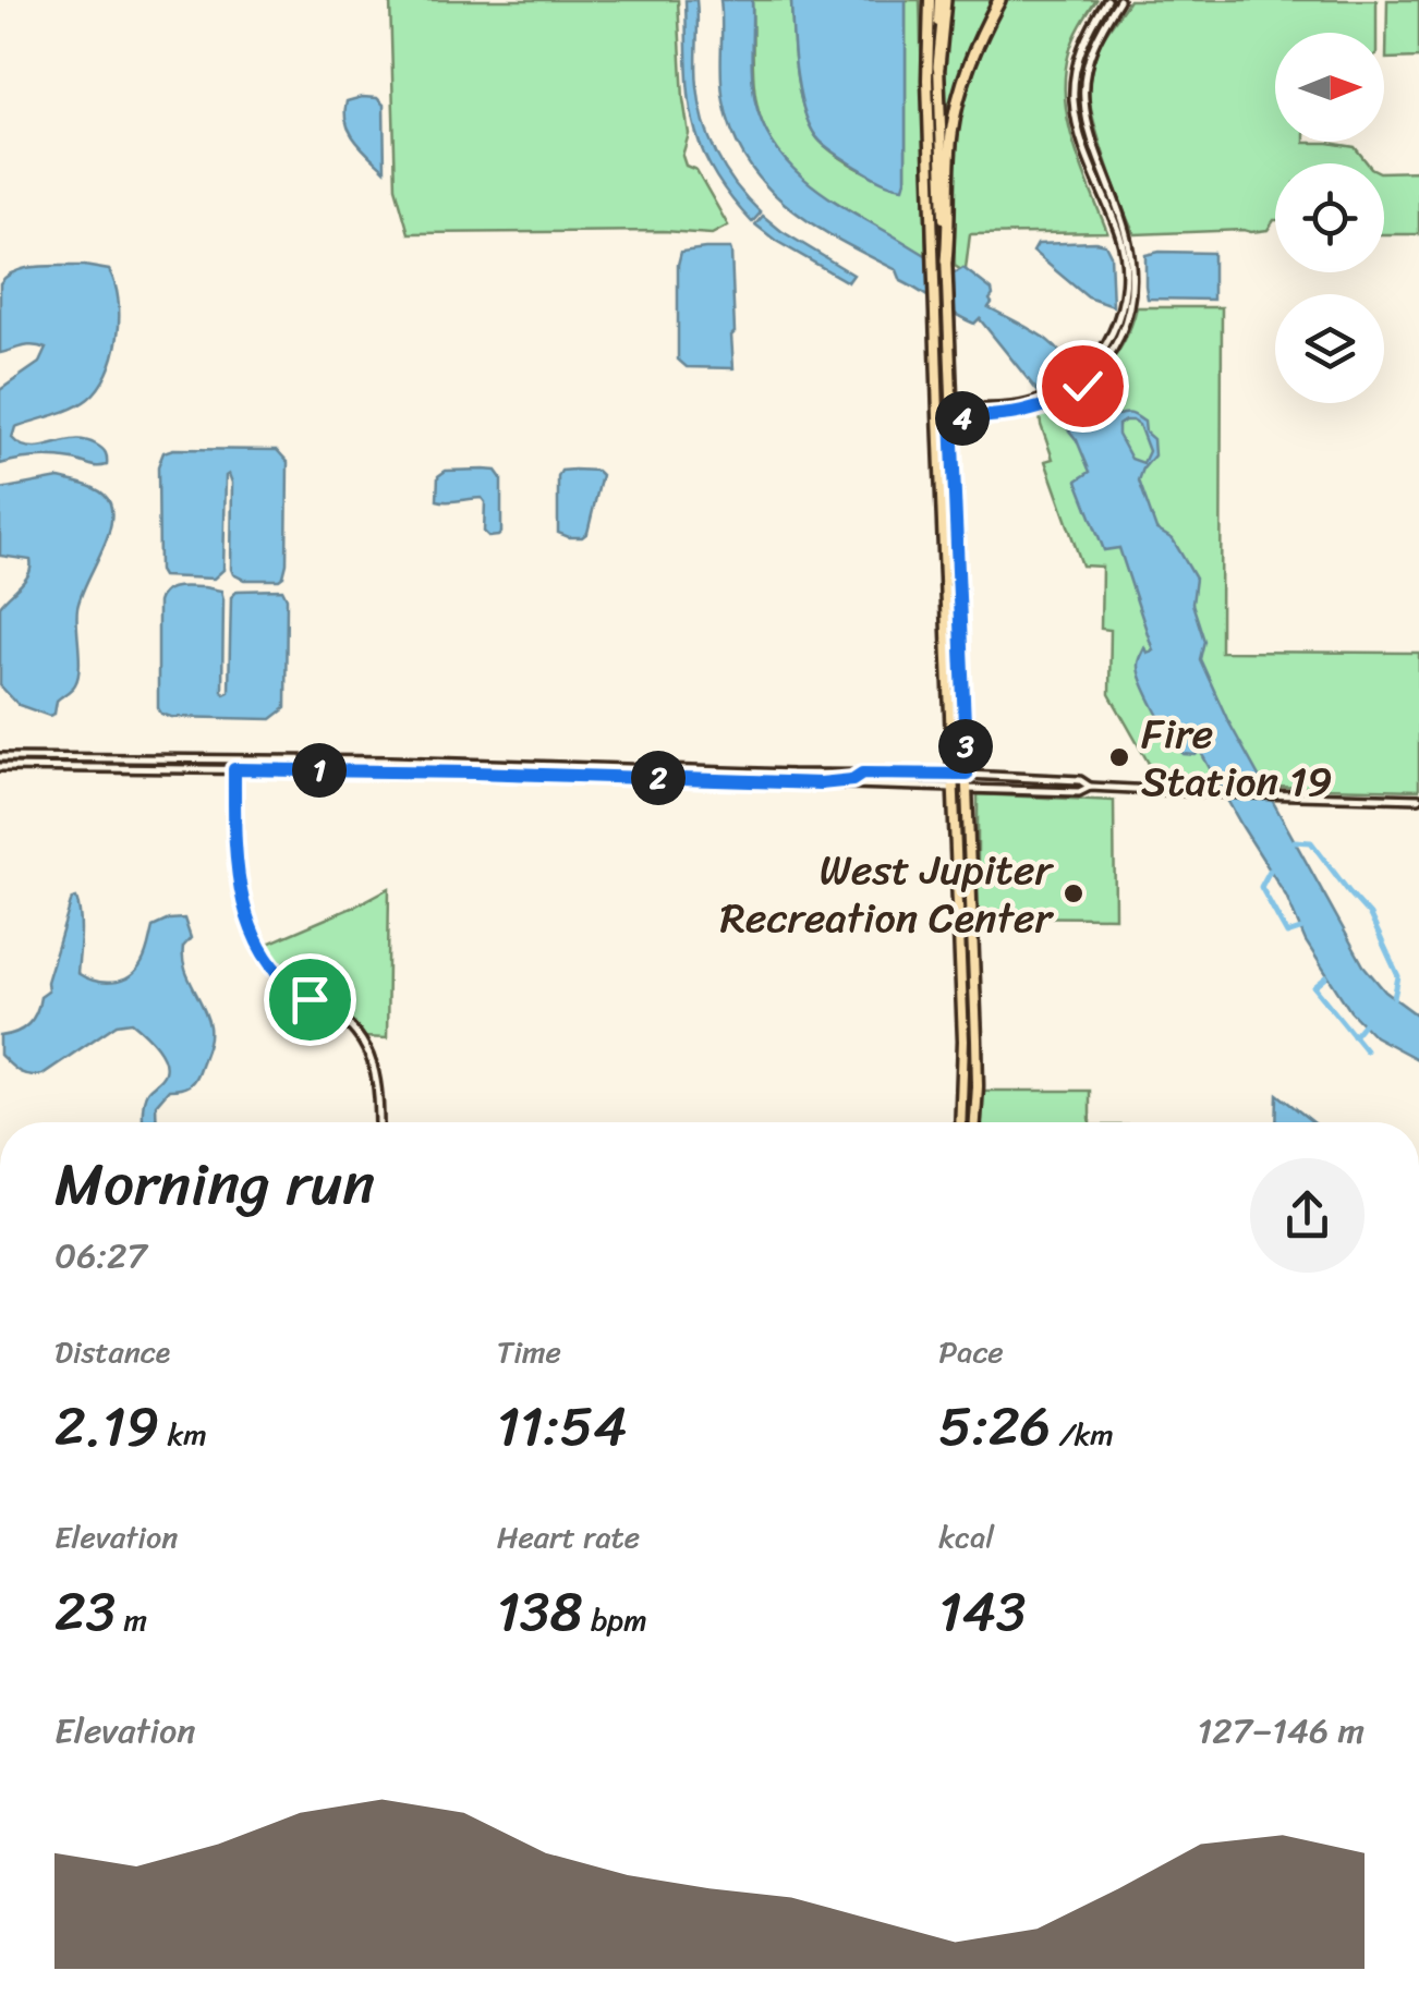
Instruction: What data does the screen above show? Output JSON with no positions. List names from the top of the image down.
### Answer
{
  "places": ["Fire Station 19", "West Jupiter Recreation Center"],
  "north": "right",
  "page": {
    "pins": [
      "4",
      "3",
      "1",
      "2"
    ],
    "heading": ["Morning run", "06:27"],
    "stats": [
      ["Distance", "2.19 km"],
      ["Time", "11:54"],
      ["Pace", "5:26 /km"],
      ["Elevation", "23 m"],
      ["Heart rate", "138 bpm"],
      ["kcal", "143"]
    ],
    "chart": ["Elevation", "127–146 m"]
  }
}
